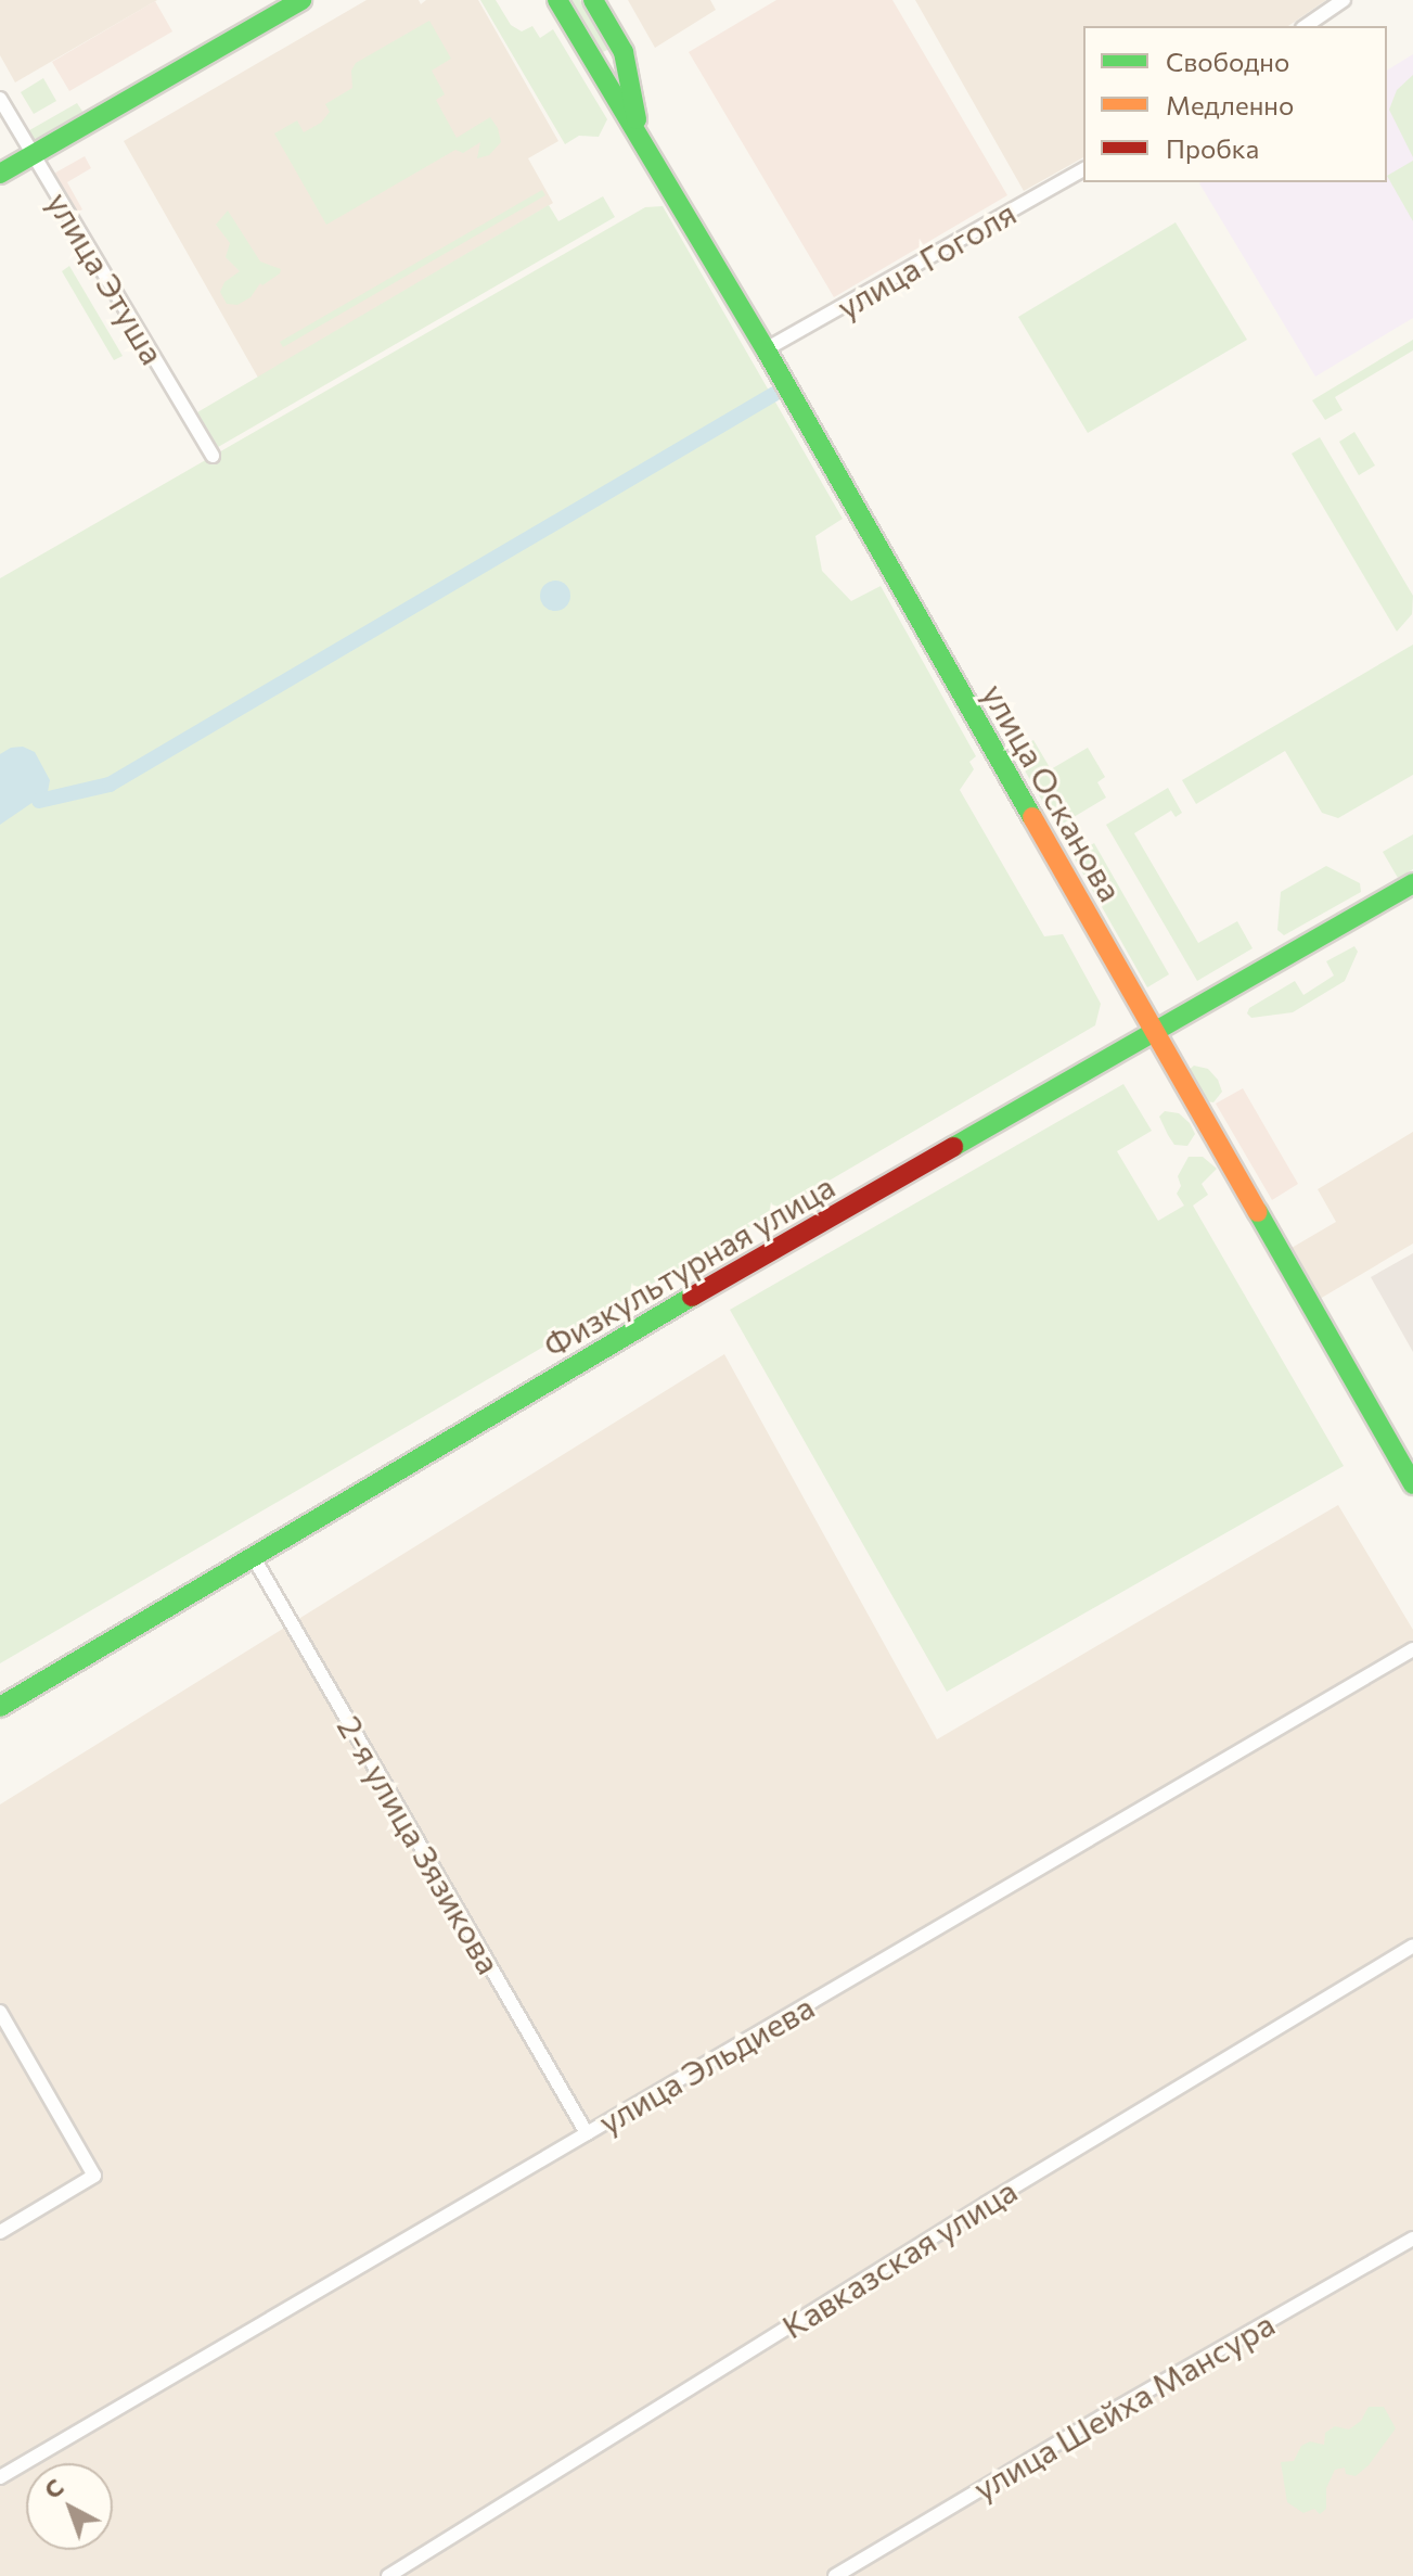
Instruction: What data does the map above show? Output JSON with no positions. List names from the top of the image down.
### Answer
{
  "streets": {
    "street": [
      "улица Гоголя",
      "улица Этуша",
      "улица Осканова",
      "Физкультурная улица",
      "2-я улица Зязикова",
      "улица Эльдиева",
      "Кавказская улица",
      "улица Шейха Мансура"
    ]
  },
  "crossings": [
    ["улица Гоголя", "улица Осканова"],
    ["улица Осканова", "Физкультурная улица"],
    ["Физкультурная улица", "2-я улица Зязикова"],
    ["2-я улица Зязикова", "улица Эльдиева"]
  ],
  "legend": ["Свободно", "Медленно", "Пробка"],
  "north": "top left"
}
